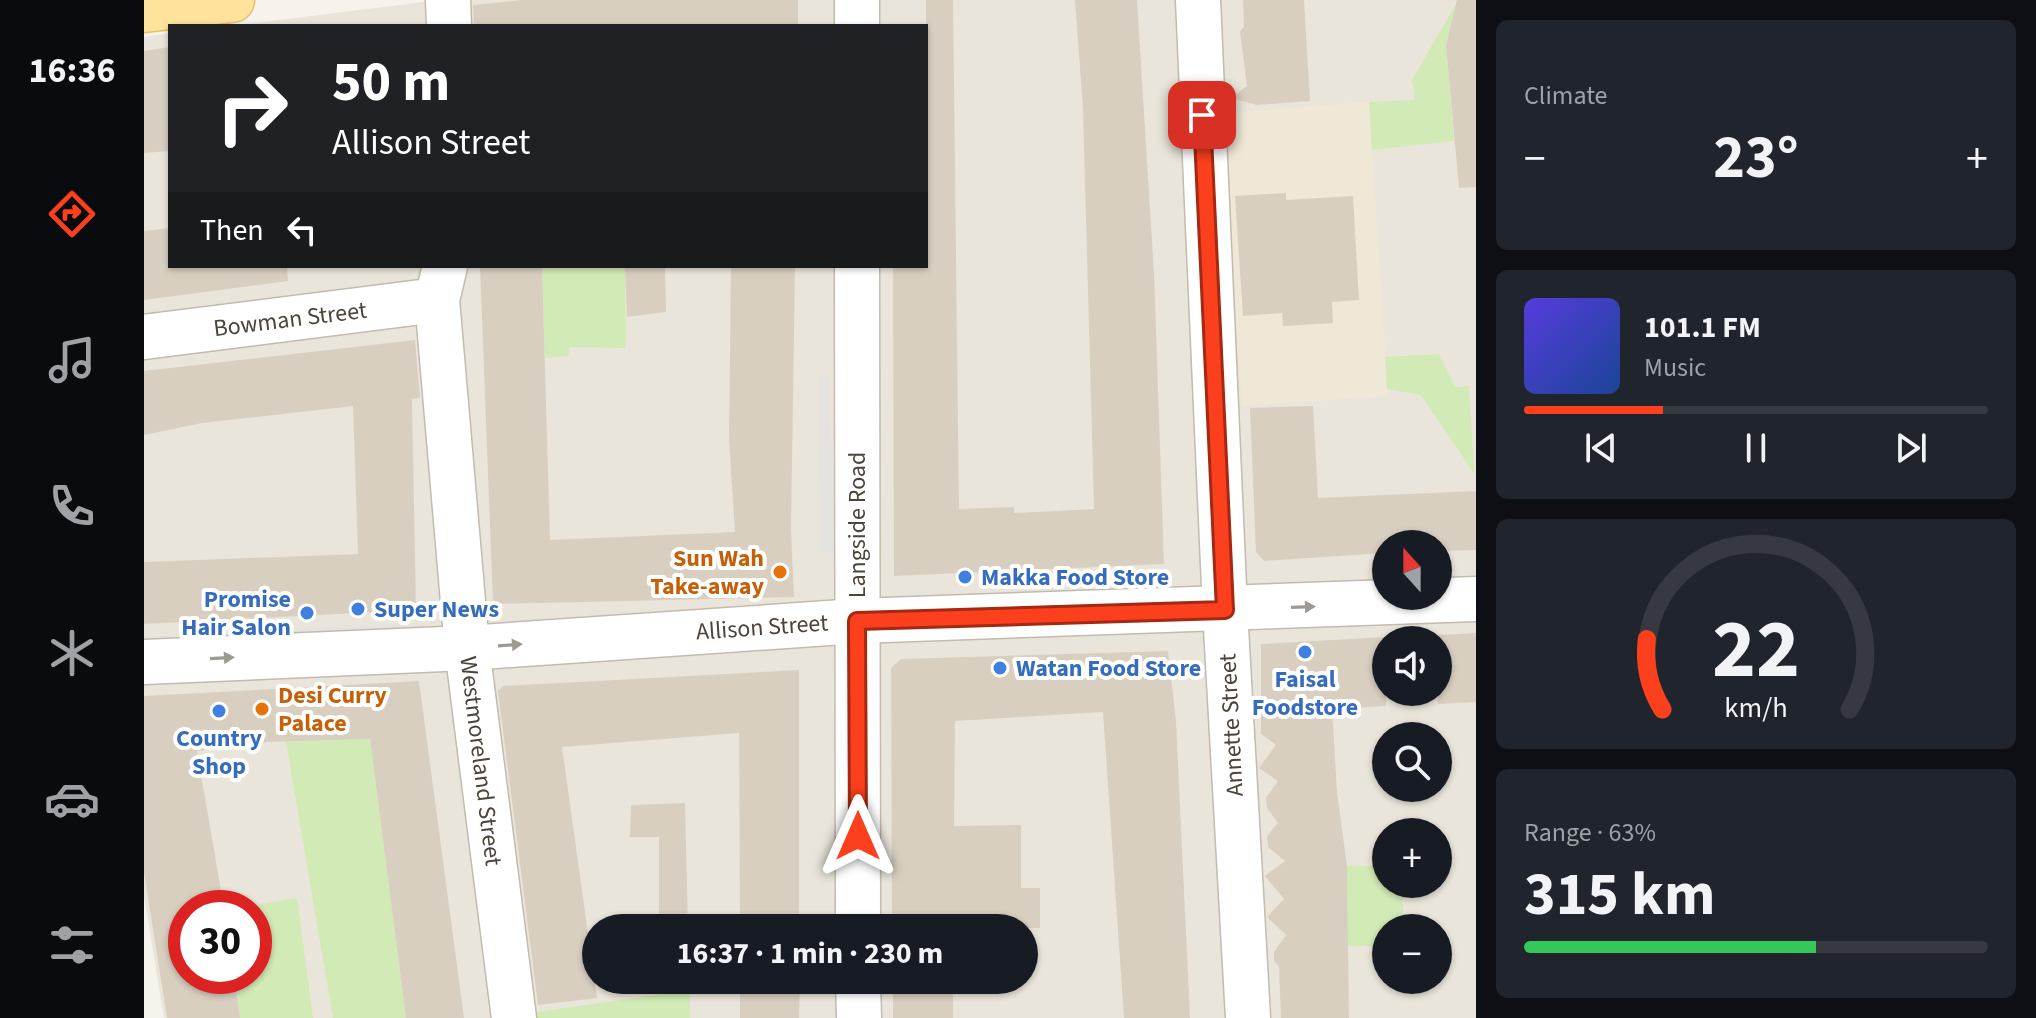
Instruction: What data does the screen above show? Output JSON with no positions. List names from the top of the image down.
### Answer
{
  "streets": {
    "street": [
      "Bowman Street",
      "Langside Road",
      "Allison Street",
      "Annette Street",
      "Westmoreland Street"
    ]
  },
  "crossings": [
    ["Bowman Street", "Westmoreland Street"],
    ["Langside Road", "Allison Street"],
    ["Allison Street", "Annette Street"],
    ["Allison Street", "Westmoreland Street"]
  ],
  "one_way": ["Allison Street"],
  "places": [
    "Sun Wah Take-away",
    "Makka Food Store",
    "Super News",
    "Promise Hair Salon",
    "Faisal Foodstore",
    "Watan Food Store",
    "Desi Curry Palace",
    "Country Shop"
  ],
  "north": "top",
  "page": {
    "tabs": "16:36",
    "tile": [
      "Climate",
      ["Range · 63%", "315 km"]
    ],
    "turn": ["50 m", "Allison Street"],
    "heat": ["−", "23°", "+"],
    "then": "Then",
    "song": ["101.1 FM", "Music"],
    "map_buttons": ["+", "−"],
    "limit": "30",
    "trip": "16:37 · 1 min · 230 m",
    "gauge": ["22", "km/h"]
  }
}
